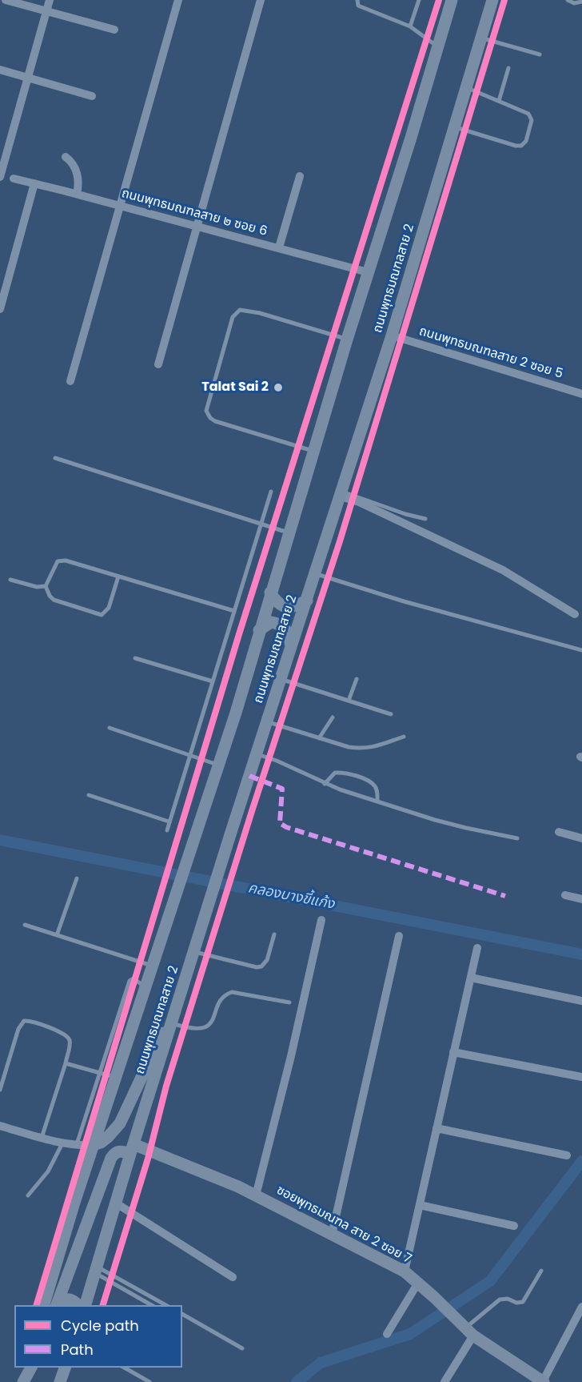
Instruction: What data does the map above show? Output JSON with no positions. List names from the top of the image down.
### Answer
{
  "streets": {
    "main road": ["ถนนพุทธมณฑลสาย 2", "ซอยพุทธมณฑล สาย 2 ซอย 7"],
    "street": ["ถนนพุทธมณฑลสาย ๒ ซอย 6", "ถนนพุทธมณฑลสาย 2 ซอย 5"]
  },
  "crossings": [
    ["ถนนพุทธมณฑลสาย ๒ ซอย 6", "ถนนพุทธมณฑลสาย 2"],
    ["ถนนพุทธมณฑลสาย 2", "ถนนพุทธมณฑลสาย 2 ซอย 5"],
    ["ถนนพุทธมณฑลสาย 2", "ซอยพุทธมณฑล สาย 2 ซอย 7"]
  ],
  "water": ["คลองบางขี้แก้ง"],
  "places": ["Talat Sai 2"],
  "legend": ["Cycle path", "Path"]
}
